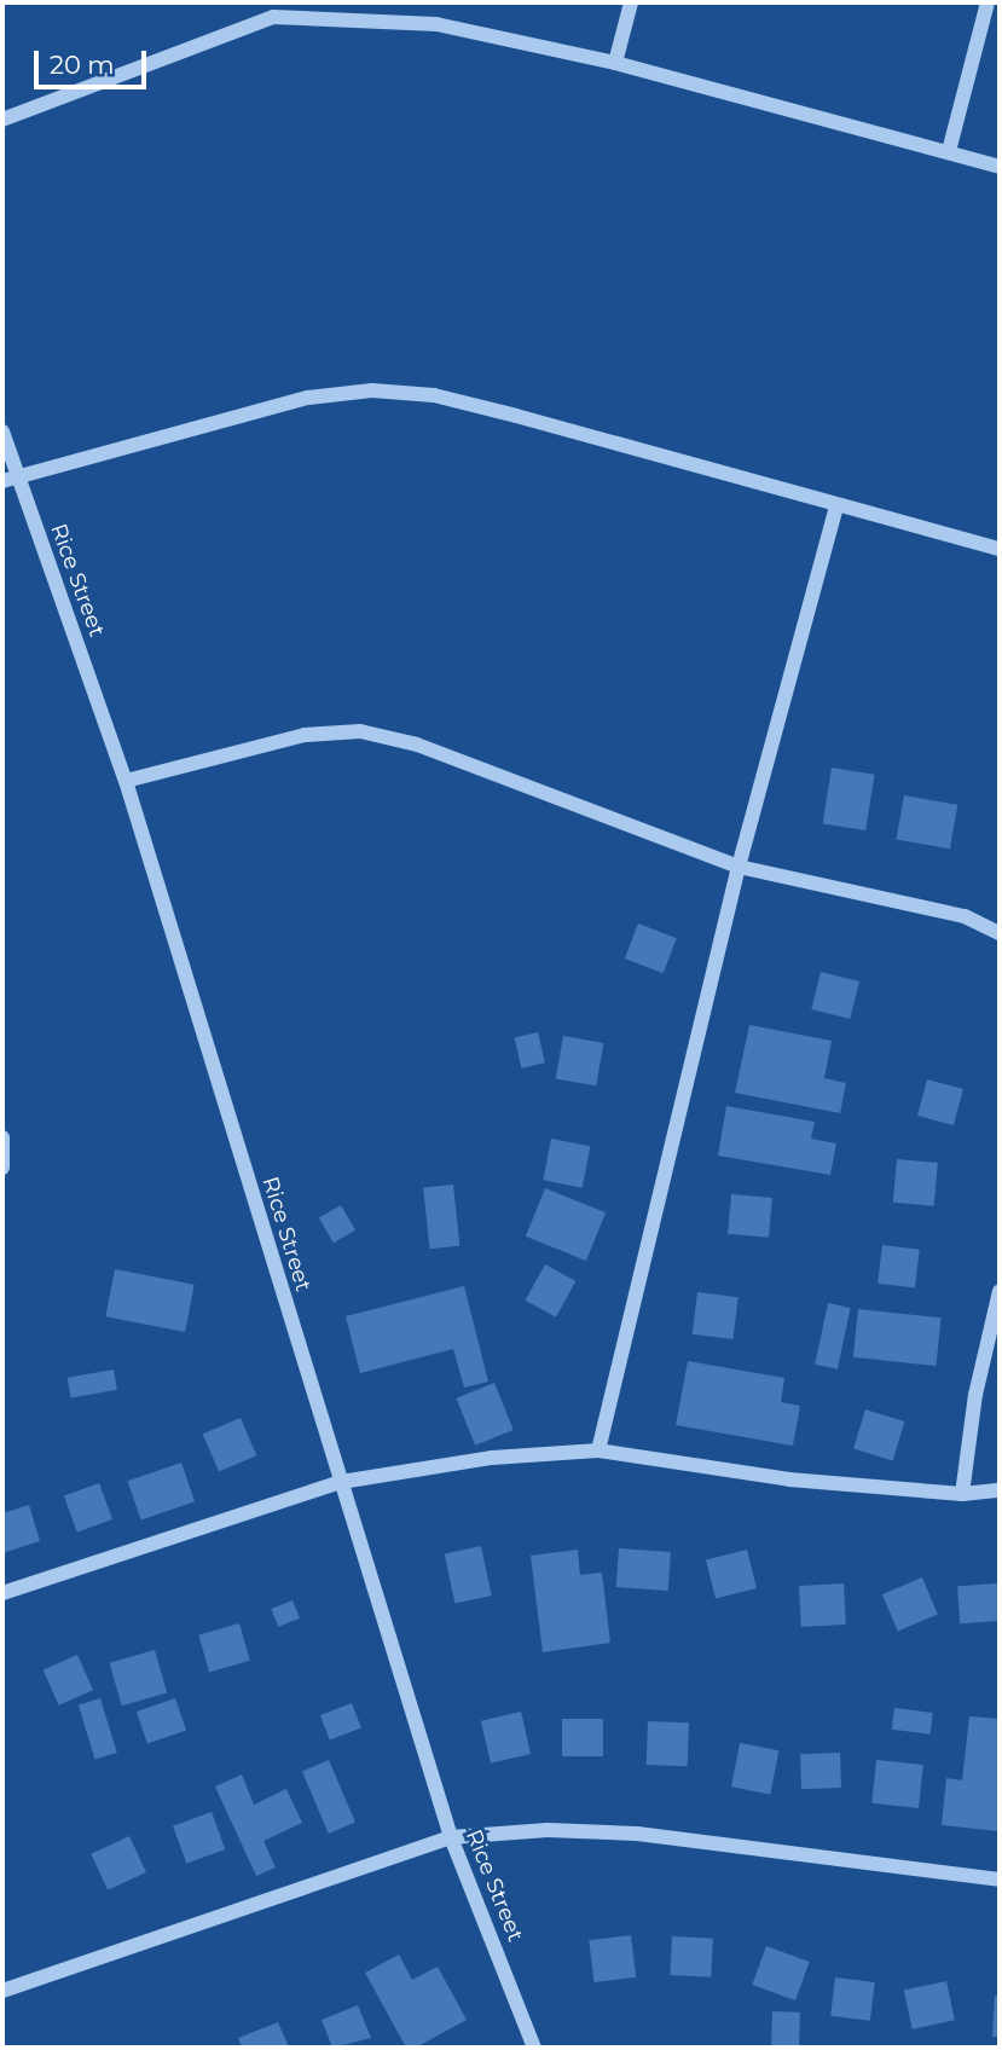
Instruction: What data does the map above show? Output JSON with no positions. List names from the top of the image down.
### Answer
{
  "streets": {
    "street": ["Rice Street"]
  },
  "scale_bar": "20 m"
}
